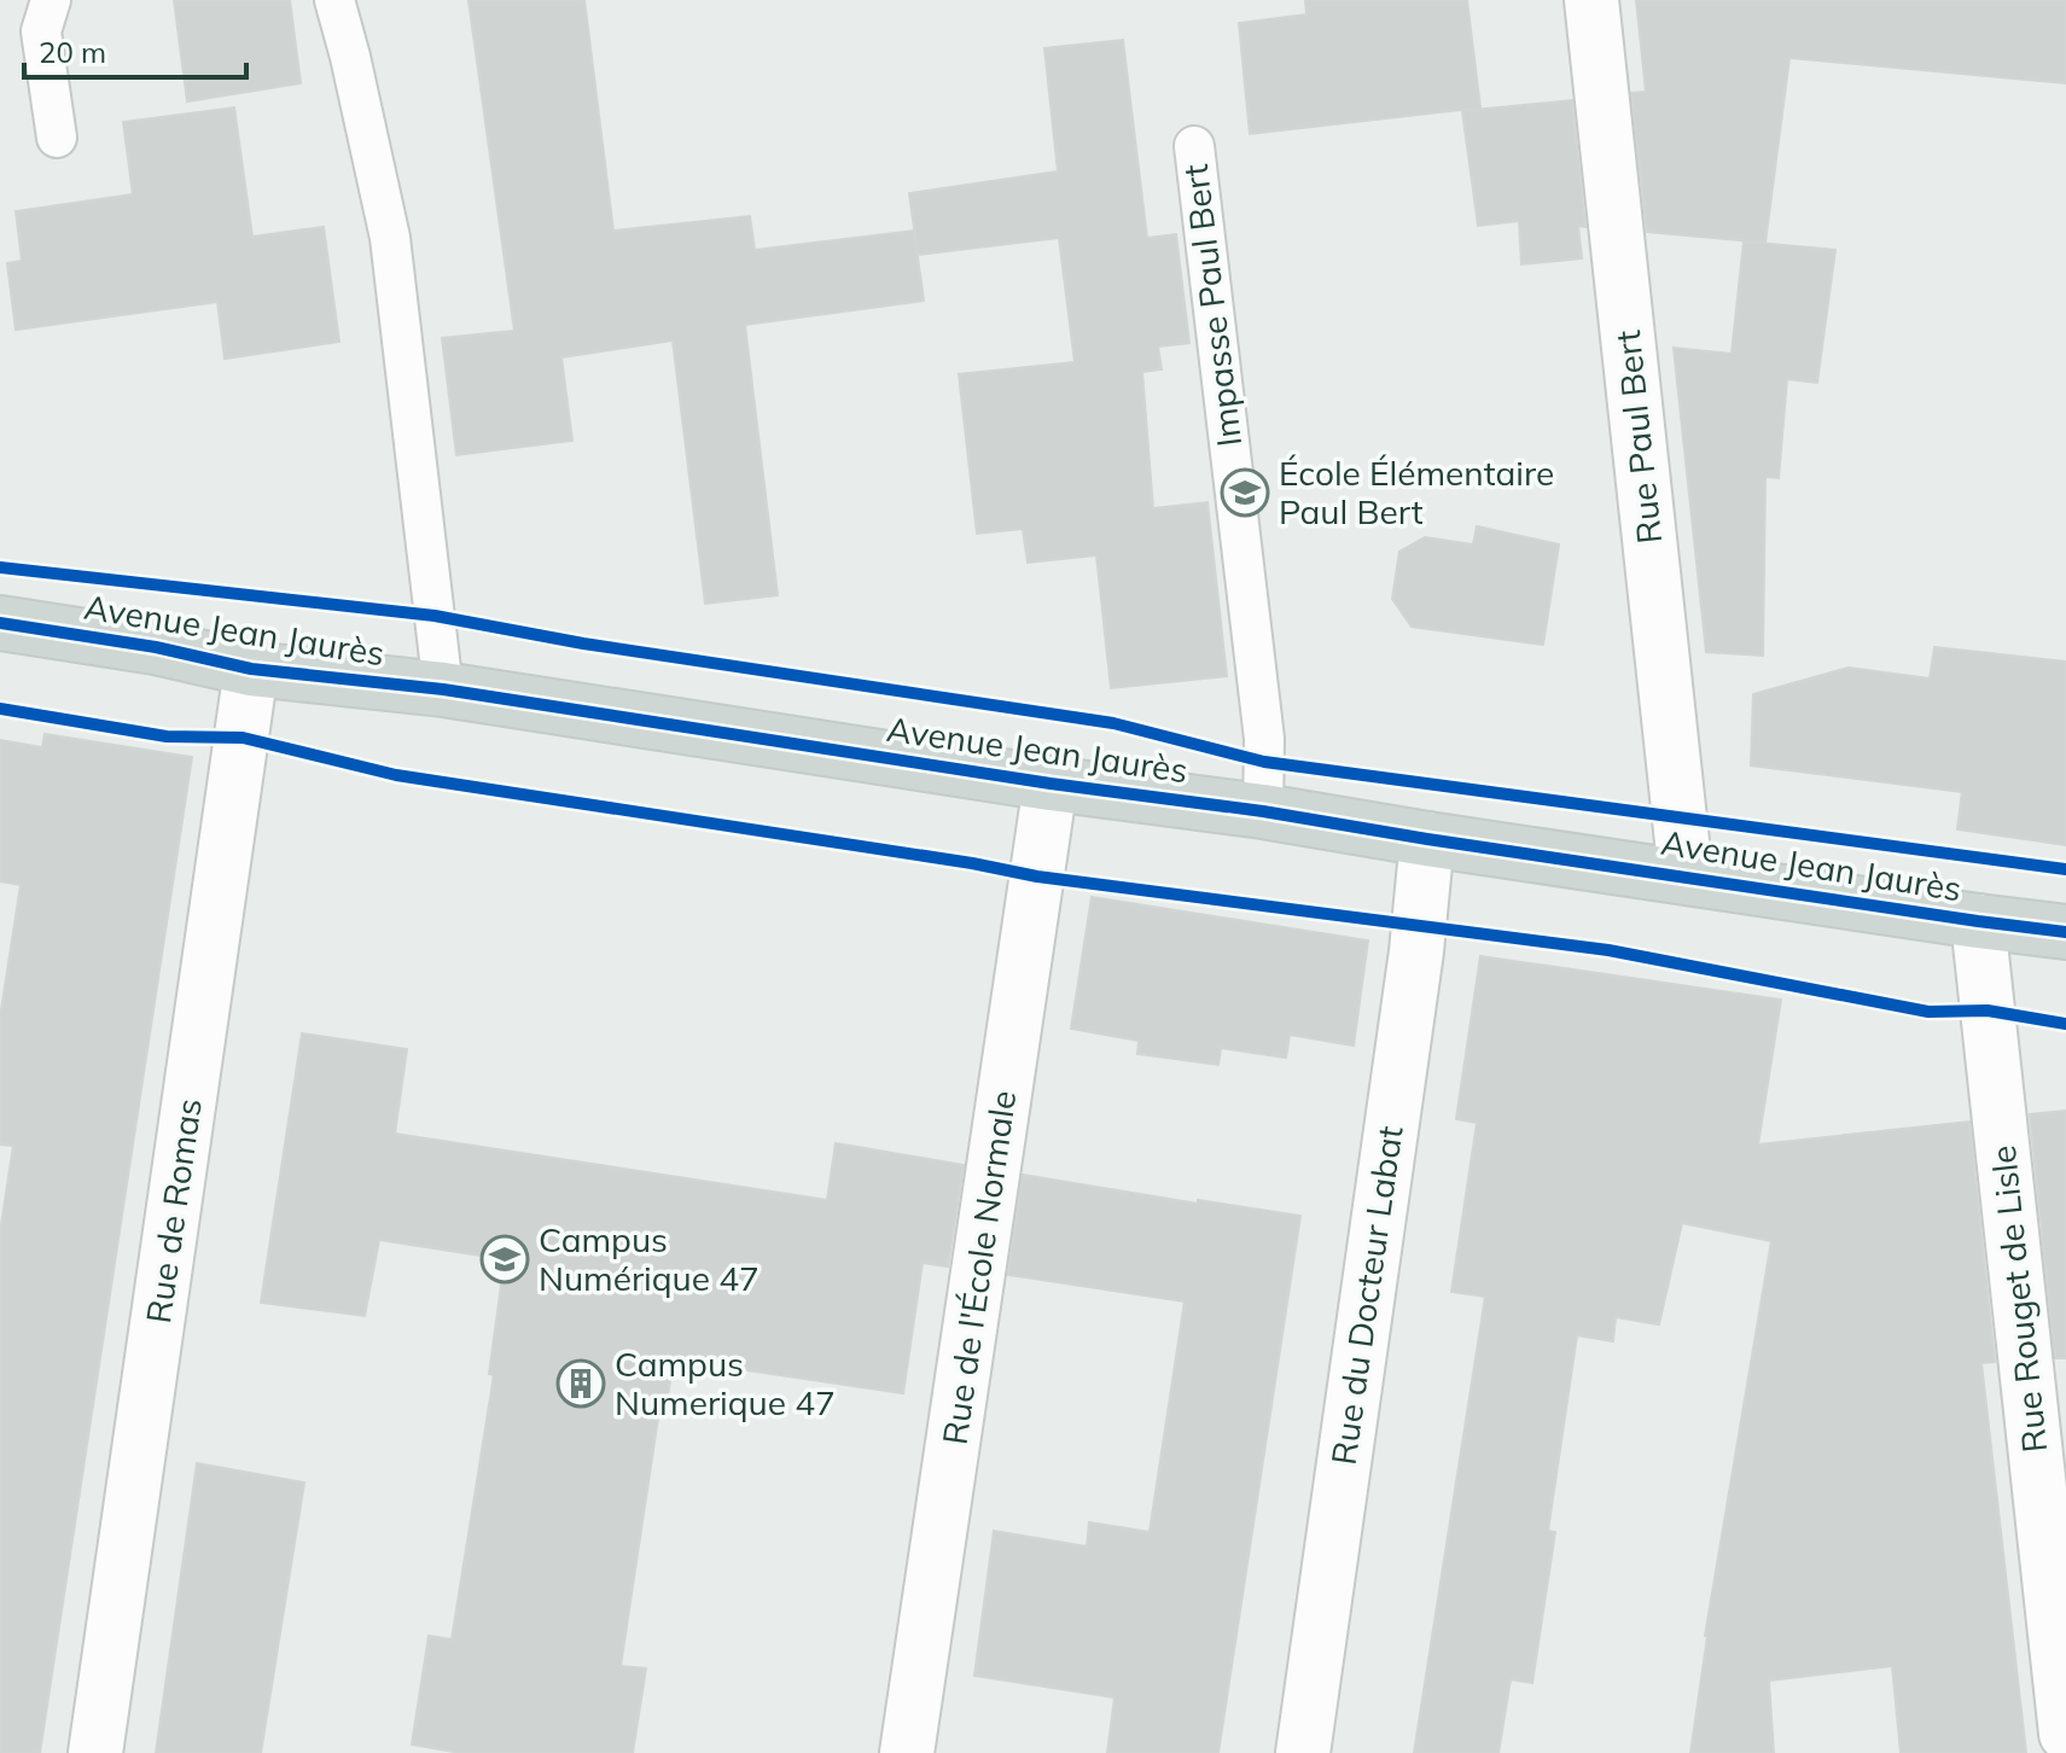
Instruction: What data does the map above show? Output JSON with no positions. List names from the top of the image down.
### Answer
{
  "streets": {
    "main road": ["Avenue Jean Jaurès"],
    "street": [
      "Rue Paul Bert",
      "Rue de Romas",
      "Rue de l'École Normale",
      "Rue du Docteur Labat",
      "Rue Rouget de Lisle"
    ],
    "lane": ["Impasse Paul Bert"]
  },
  "crossings": [
    ["Impasse Paul Bert", "Avenue Jean Jaurès"],
    ["Rue Paul Bert", "Avenue Jean Jaurès"],
    ["Avenue Jean Jaurès", "Rue de Romas"],
    ["Avenue Jean Jaurès", "Rue de l'École Normale"],
    ["Avenue Jean Jaurès", "Rue du Docteur Labat"],
    ["Avenue Jean Jaurès", "Rue Rouget de Lisle"]
  ],
  "places": {
    "school or university": ["École Élémentaire Paul Bert", "Campus Numérique 47"],
    "building": ["Campus Numerique 47"]
  },
  "scale_bar": "20 m"
}
